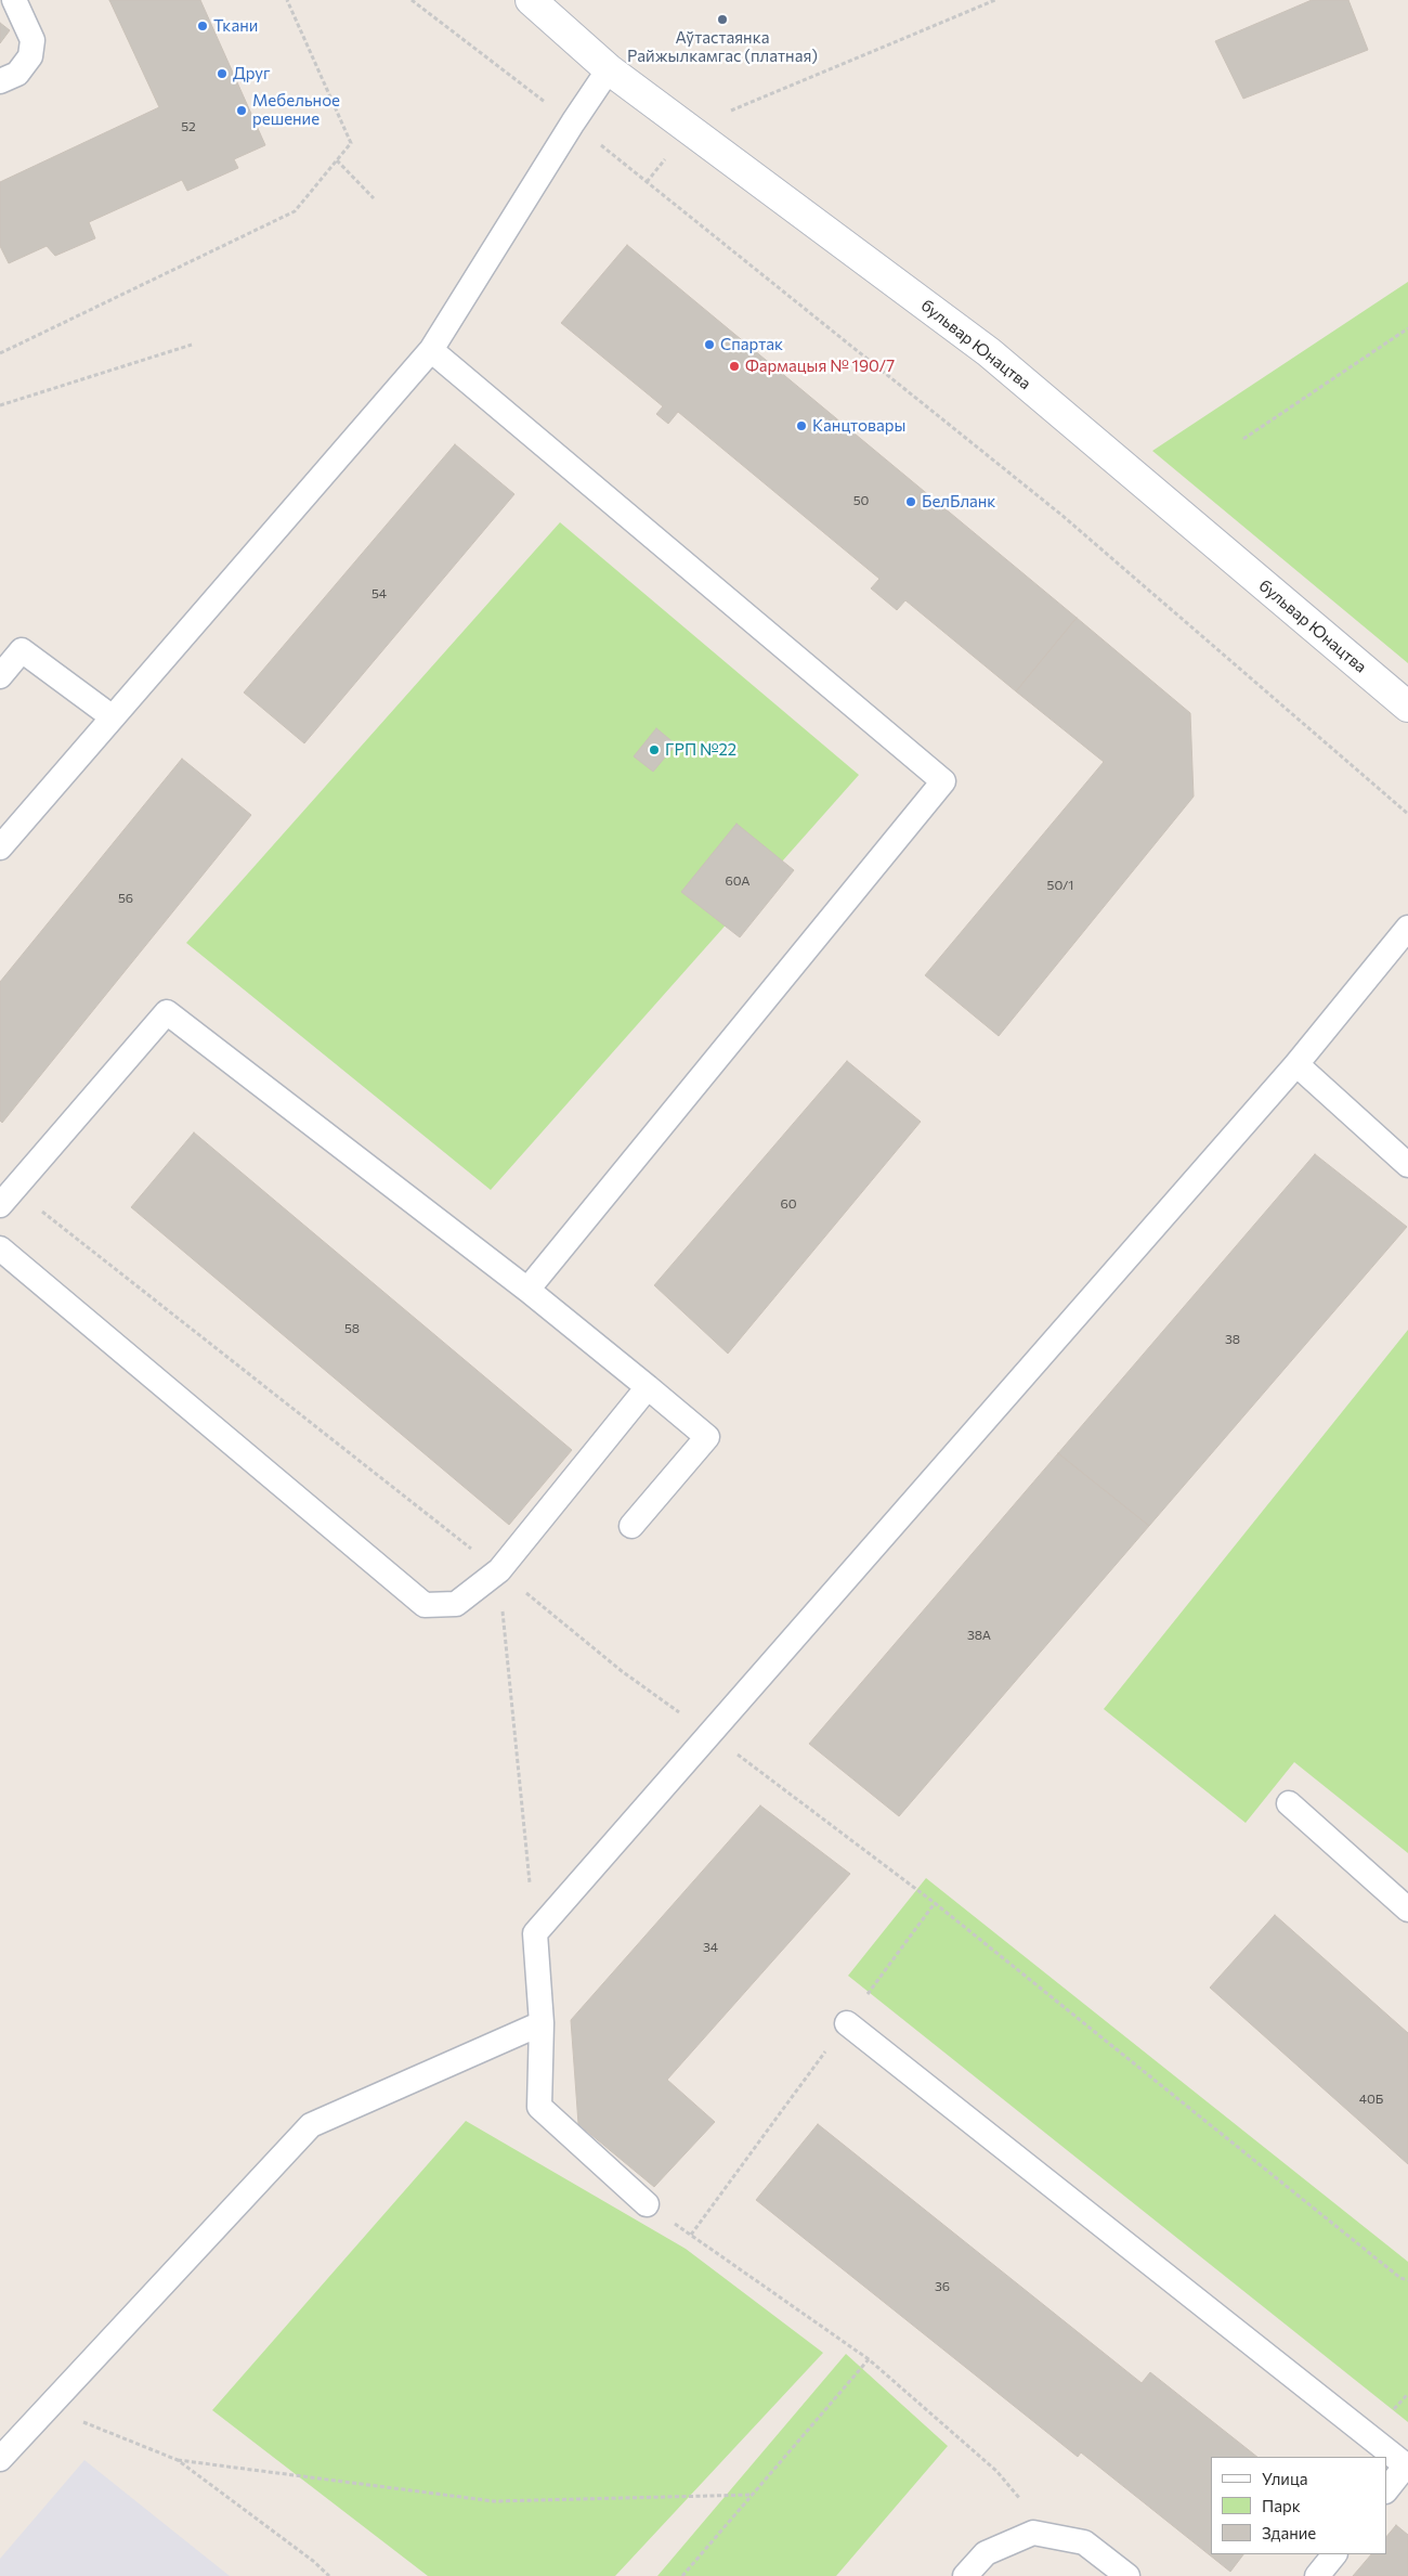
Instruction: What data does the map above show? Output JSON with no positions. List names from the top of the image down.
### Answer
{
  "streets": {
    "street": ["бульвар Юнацтва"]
  },
  "places": [
    "Аўтастаянка Райжылкамгас (платная)",
    "Ткани",
    "Друг",
    "Мебельное решение",
    "Спартак",
    "Фармацыя № 190/7",
    "Канцтовары",
    "БелБланк",
    "ГРП №22"
  ],
  "house_numbers": [
    "52",
    "50",
    "54",
    "60А",
    "50/1",
    "56",
    "60",
    "58",
    "38",
    "38А",
    "34",
    "40Б",
    "36"
  ],
  "legend": ["Улица", "Парк", "Здание"]
}
